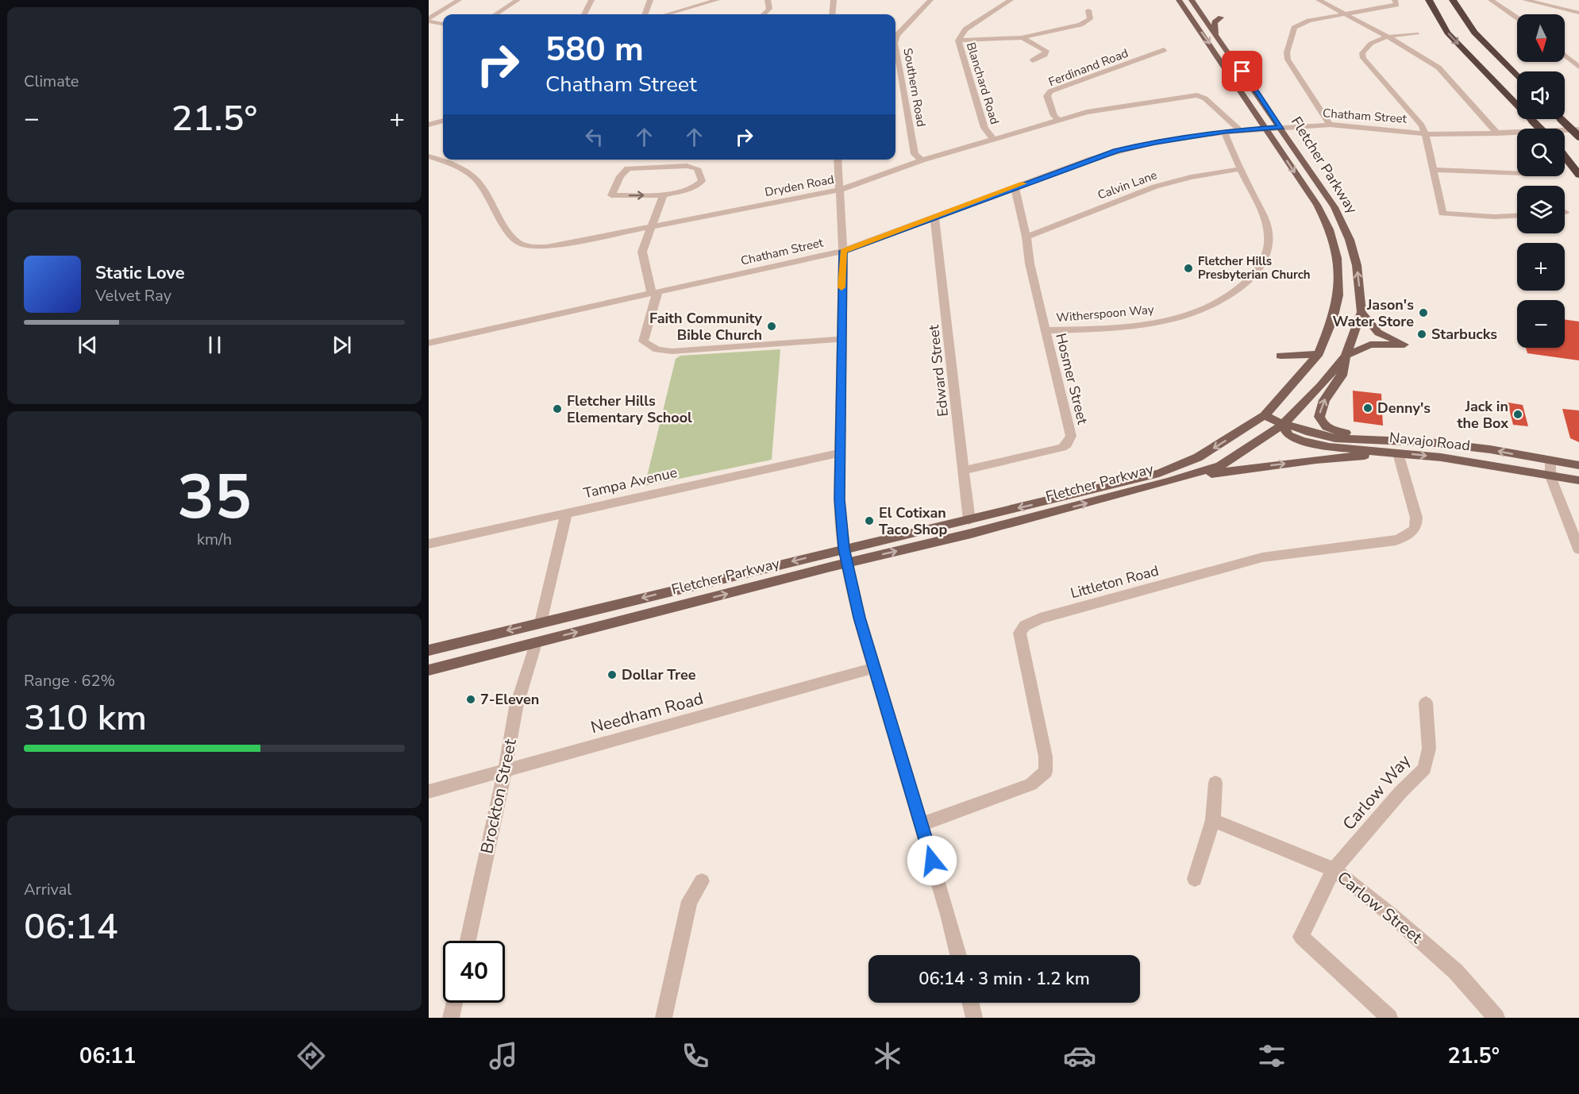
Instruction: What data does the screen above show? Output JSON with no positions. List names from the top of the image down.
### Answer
{
  "streets": {
    "main road": ["Fletcher Parkway", "Navajo Road"],
    "street": [
      "Ferdinand Road",
      "Blanchard Road",
      "Southern Road",
      "Chatham Street",
      "Calvin Lane",
      "Dryden Road",
      "Witherspoon Way",
      "Edward Street",
      "Hosmer Street",
      "Tampa Avenue",
      "Littleton Road",
      "Needham Road",
      "Carlow Way",
      "Brockton Street",
      "Carlow Street"
    ]
  },
  "crossings": [
    ["Ferdinand Road", "Dryden Road"],
    ["Blanchard Road", "Dryden Road"],
    ["Southern Road", "Dryden Road"],
    ["Chatham Street", "Fletcher Parkway"],
    ["Chatham Street", "Dryden Road"],
    ["Chatham Street", "Witherspoon Way"],
    ["Chatham Street", "Edward Street"],
    ["Chatham Street", "Hosmer Street"],
    ["Fletcher Parkway", "Edward Street"],
    ["Fletcher Parkway", "Navajo Road"],
    ["Fletcher Parkway", "Brockton Street"],
    ["Calvin Lane", "Witherspoon Way"],
    ["Calvin Lane", "Hosmer Street"],
    ["Witherspoon Way", "Hosmer Street"],
    ["Edward Street", "Hosmer Street"],
    ["Navajo Road", "Littleton Road"],
    ["Needham Road", "Brockton Street"],
    ["Carlow Way", "Carlow Street"]
  ],
  "places": [
    "Fletcher Hills Presbyterian Church",
    "Jason's Water Store",
    "Faith Community Bible Church",
    "Starbucks",
    "Denny's",
    "Fletcher Hills Elementary School",
    "Jack in the Box",
    "El Cotixan Taco Shop",
    "Dollar Tree",
    "7-Eleven"
  ],
  "north": "bottom",
  "page": {
    "tile": [
      "Climate",
      ["35", "km/h"],
      ["Range · 62%", "310 km"],
      ["Arrival", "06:14"]
    ],
    "map_buttons": ["+", "−"],
    "turn": ["580 m", "Chatham Street"],
    "heat": ["−", "21.5°", "+"],
    "song": ["Static Love", "Velvet Ray"],
    "limit": "40",
    "trip": "06:14 · 3 min · 1.2 km",
    "tabs": ["06:11", "21.5°"]
  }
}
